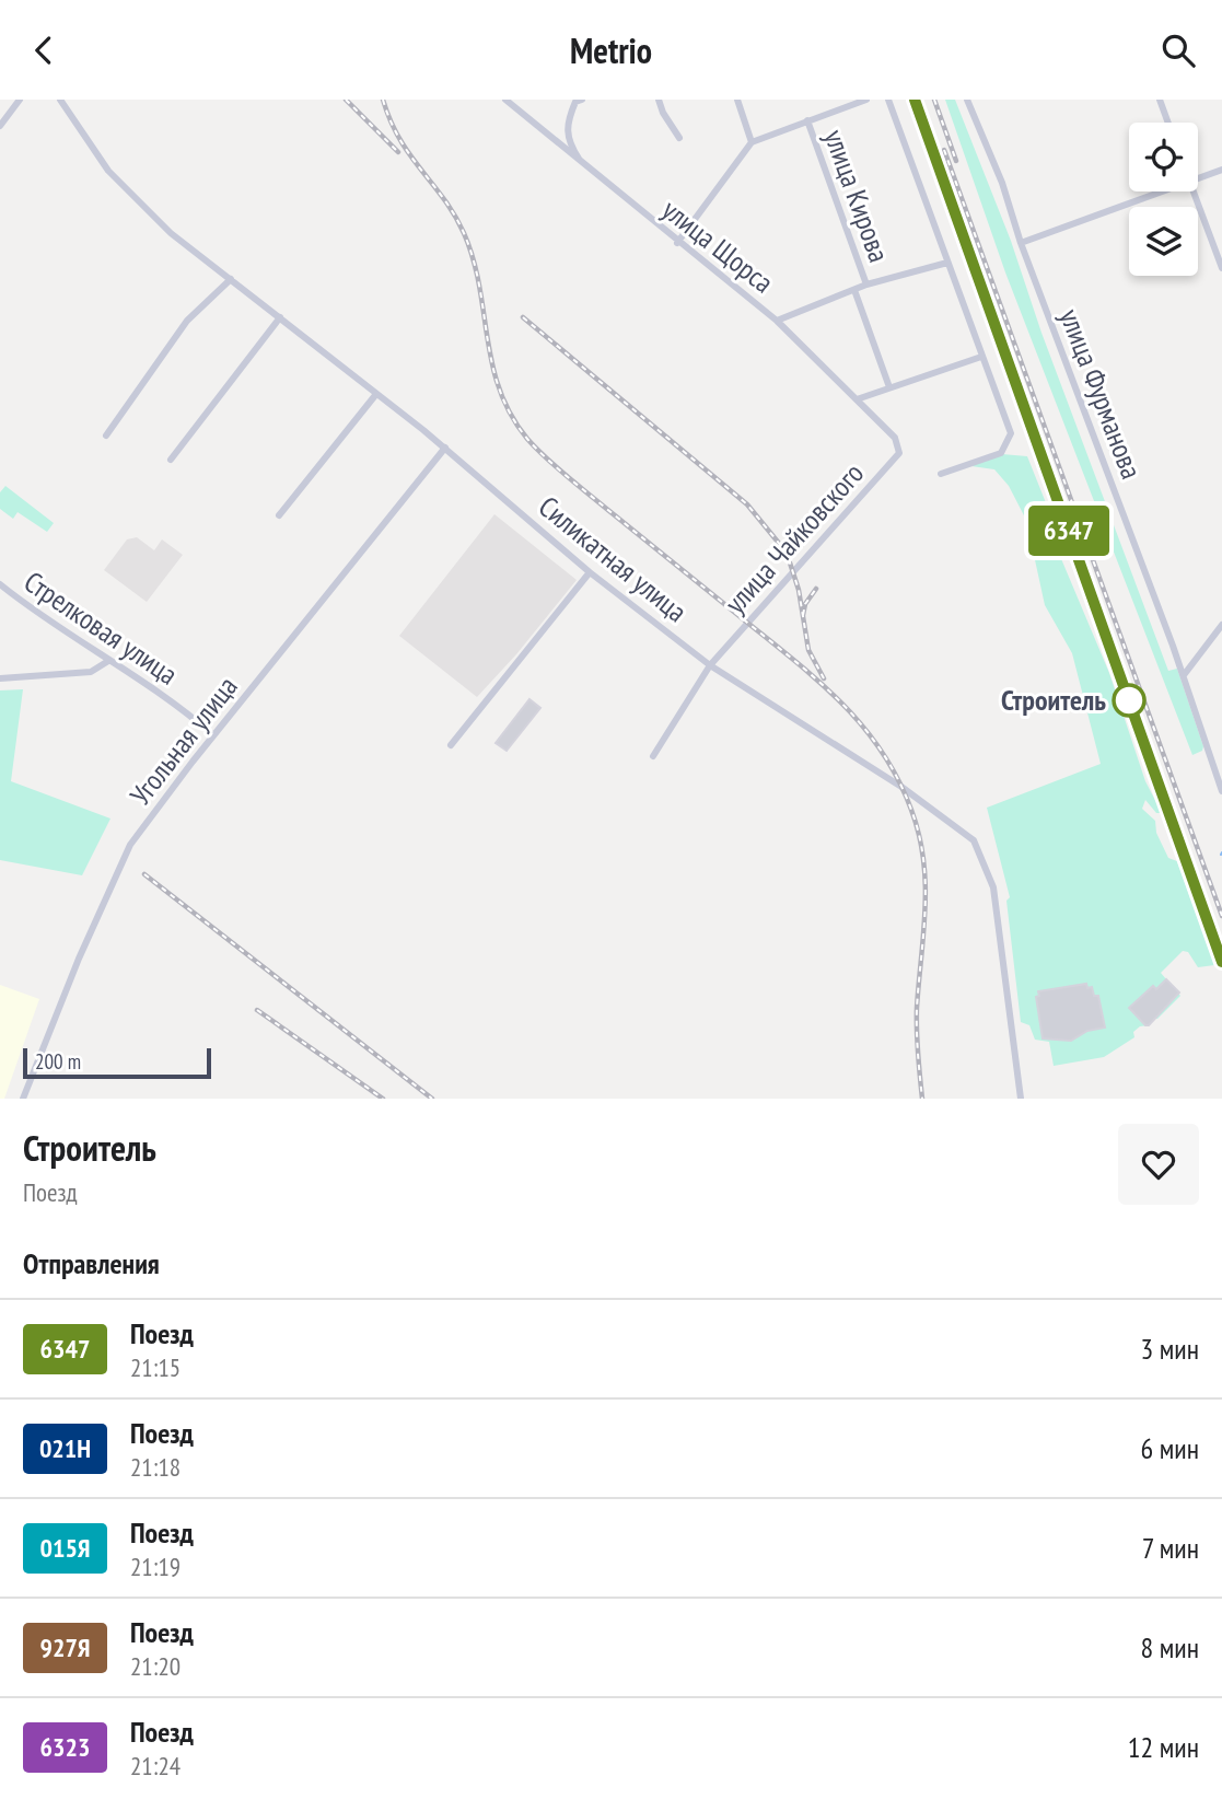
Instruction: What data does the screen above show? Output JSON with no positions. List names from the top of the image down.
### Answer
{
  "streets": {
    "street": [
      "улица Кирова",
      "улица Щорса",
      "улица Фурманова",
      "улица Чайковского",
      "Силикатная улица",
      "Стрелковая улица",
      "Угольная улица"
    ]
  },
  "crossings": [
    ["улица Щорса", "улица Чайковского"],
    ["улица Чайковского", "Силикатная улица"],
    ["Силикатная улица", "Угольная улица"],
    ["Стрелковая улица", "Угольная улица"]
  ],
  "places": ["Строитель"],
  "scale_bar": "200 m",
  "page": {
    "header": "Metrio",
    "on_map": "6347",
    "scale": "200 m",
    "heading": [
      ["Строитель", "Поезд"],
      "Отправления"
    ],
    "list": [
      {
        "mark": "6347",
        "name": "Поезд",
        "note": "21:15",
        "value": "3 мин"
      },
      {
        "mark": "021Н",
        "name": "Поезд",
        "note": "21:18",
        "value": "6 мин"
      },
      {
        "mark": "015Я",
        "name": "Поезд",
        "note": "21:19",
        "value": "7 мин"
      },
      {
        "mark": "927Я",
        "name": "Поезд",
        "note": "21:20",
        "value": "8 мин"
      },
      {
        "mark": "6323",
        "name": "Поезд",
        "note": "21:24",
        "value": "12 мин"
      }
    ]
  }
}
